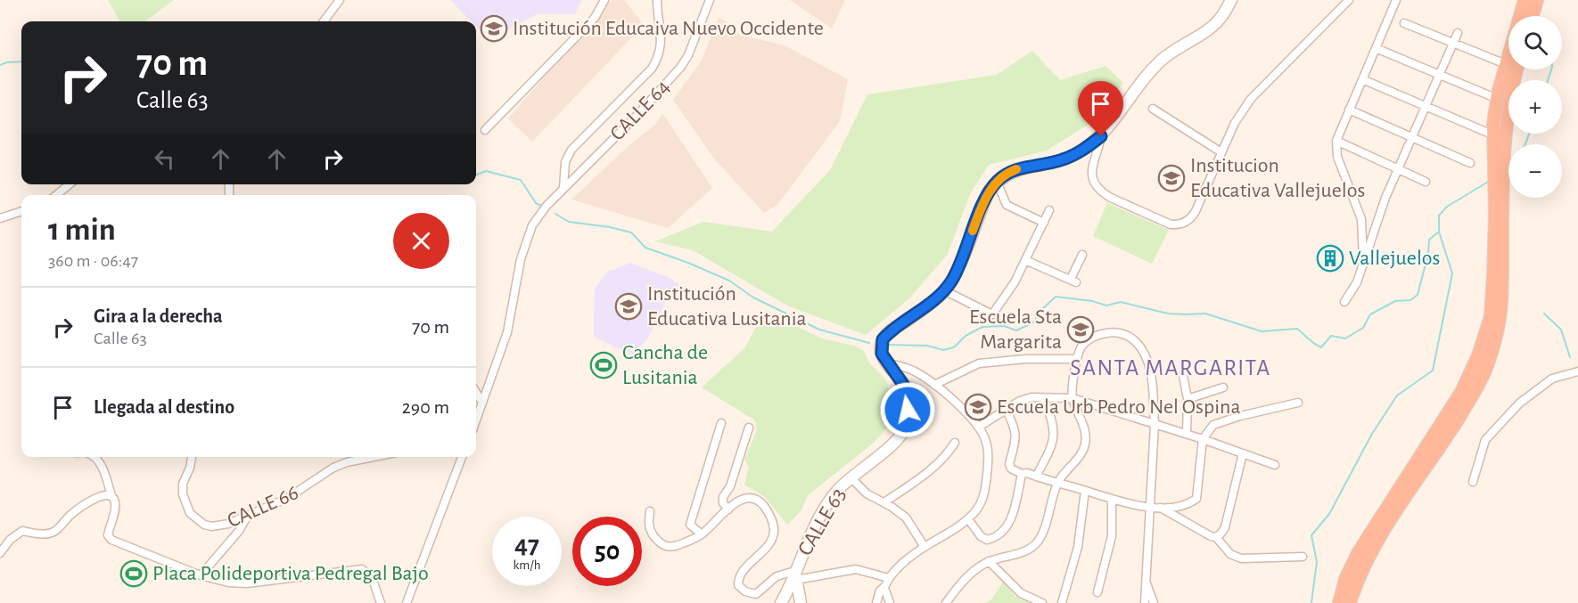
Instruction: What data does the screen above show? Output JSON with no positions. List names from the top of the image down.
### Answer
{
  "streets": {
    "main road": ["CALLE 63"],
    "street": ["CALLE 64", "CALLE 66"]
  },
  "districts": ["SANTA MARGARITA"],
  "places": {
    "school or university": [
      "Institución Educaiva Nuevo Occidente",
      "Institucion Educativa Vallejuelos",
      "Institución Educativa Lusitania",
      "Escuela Sta Margarita",
      "Escuela Urb Pedro Nel Ospina"
    ],
    "building": ["Vallejuelos"],
    "sports": ["Cancha de Lusitania", "Placa Polideportiva Pedregal Bajo"]
  },
  "page": {
    "map_buttons": ["+", "−"],
    "turn": ["70 m", "Calle 63"],
    "heading": ["1 min", "360 m · 06:47"],
    "list": [
      {
        "name": "Gira a la derecha",
        "note": "Calle 63",
        "value": "70 m"
      },
      {
        "name": "Llegada al destino",
        "value": "290 m"
      }
    ],
    "speed": "47 km/h",
    "limit": "50"
  }
}
